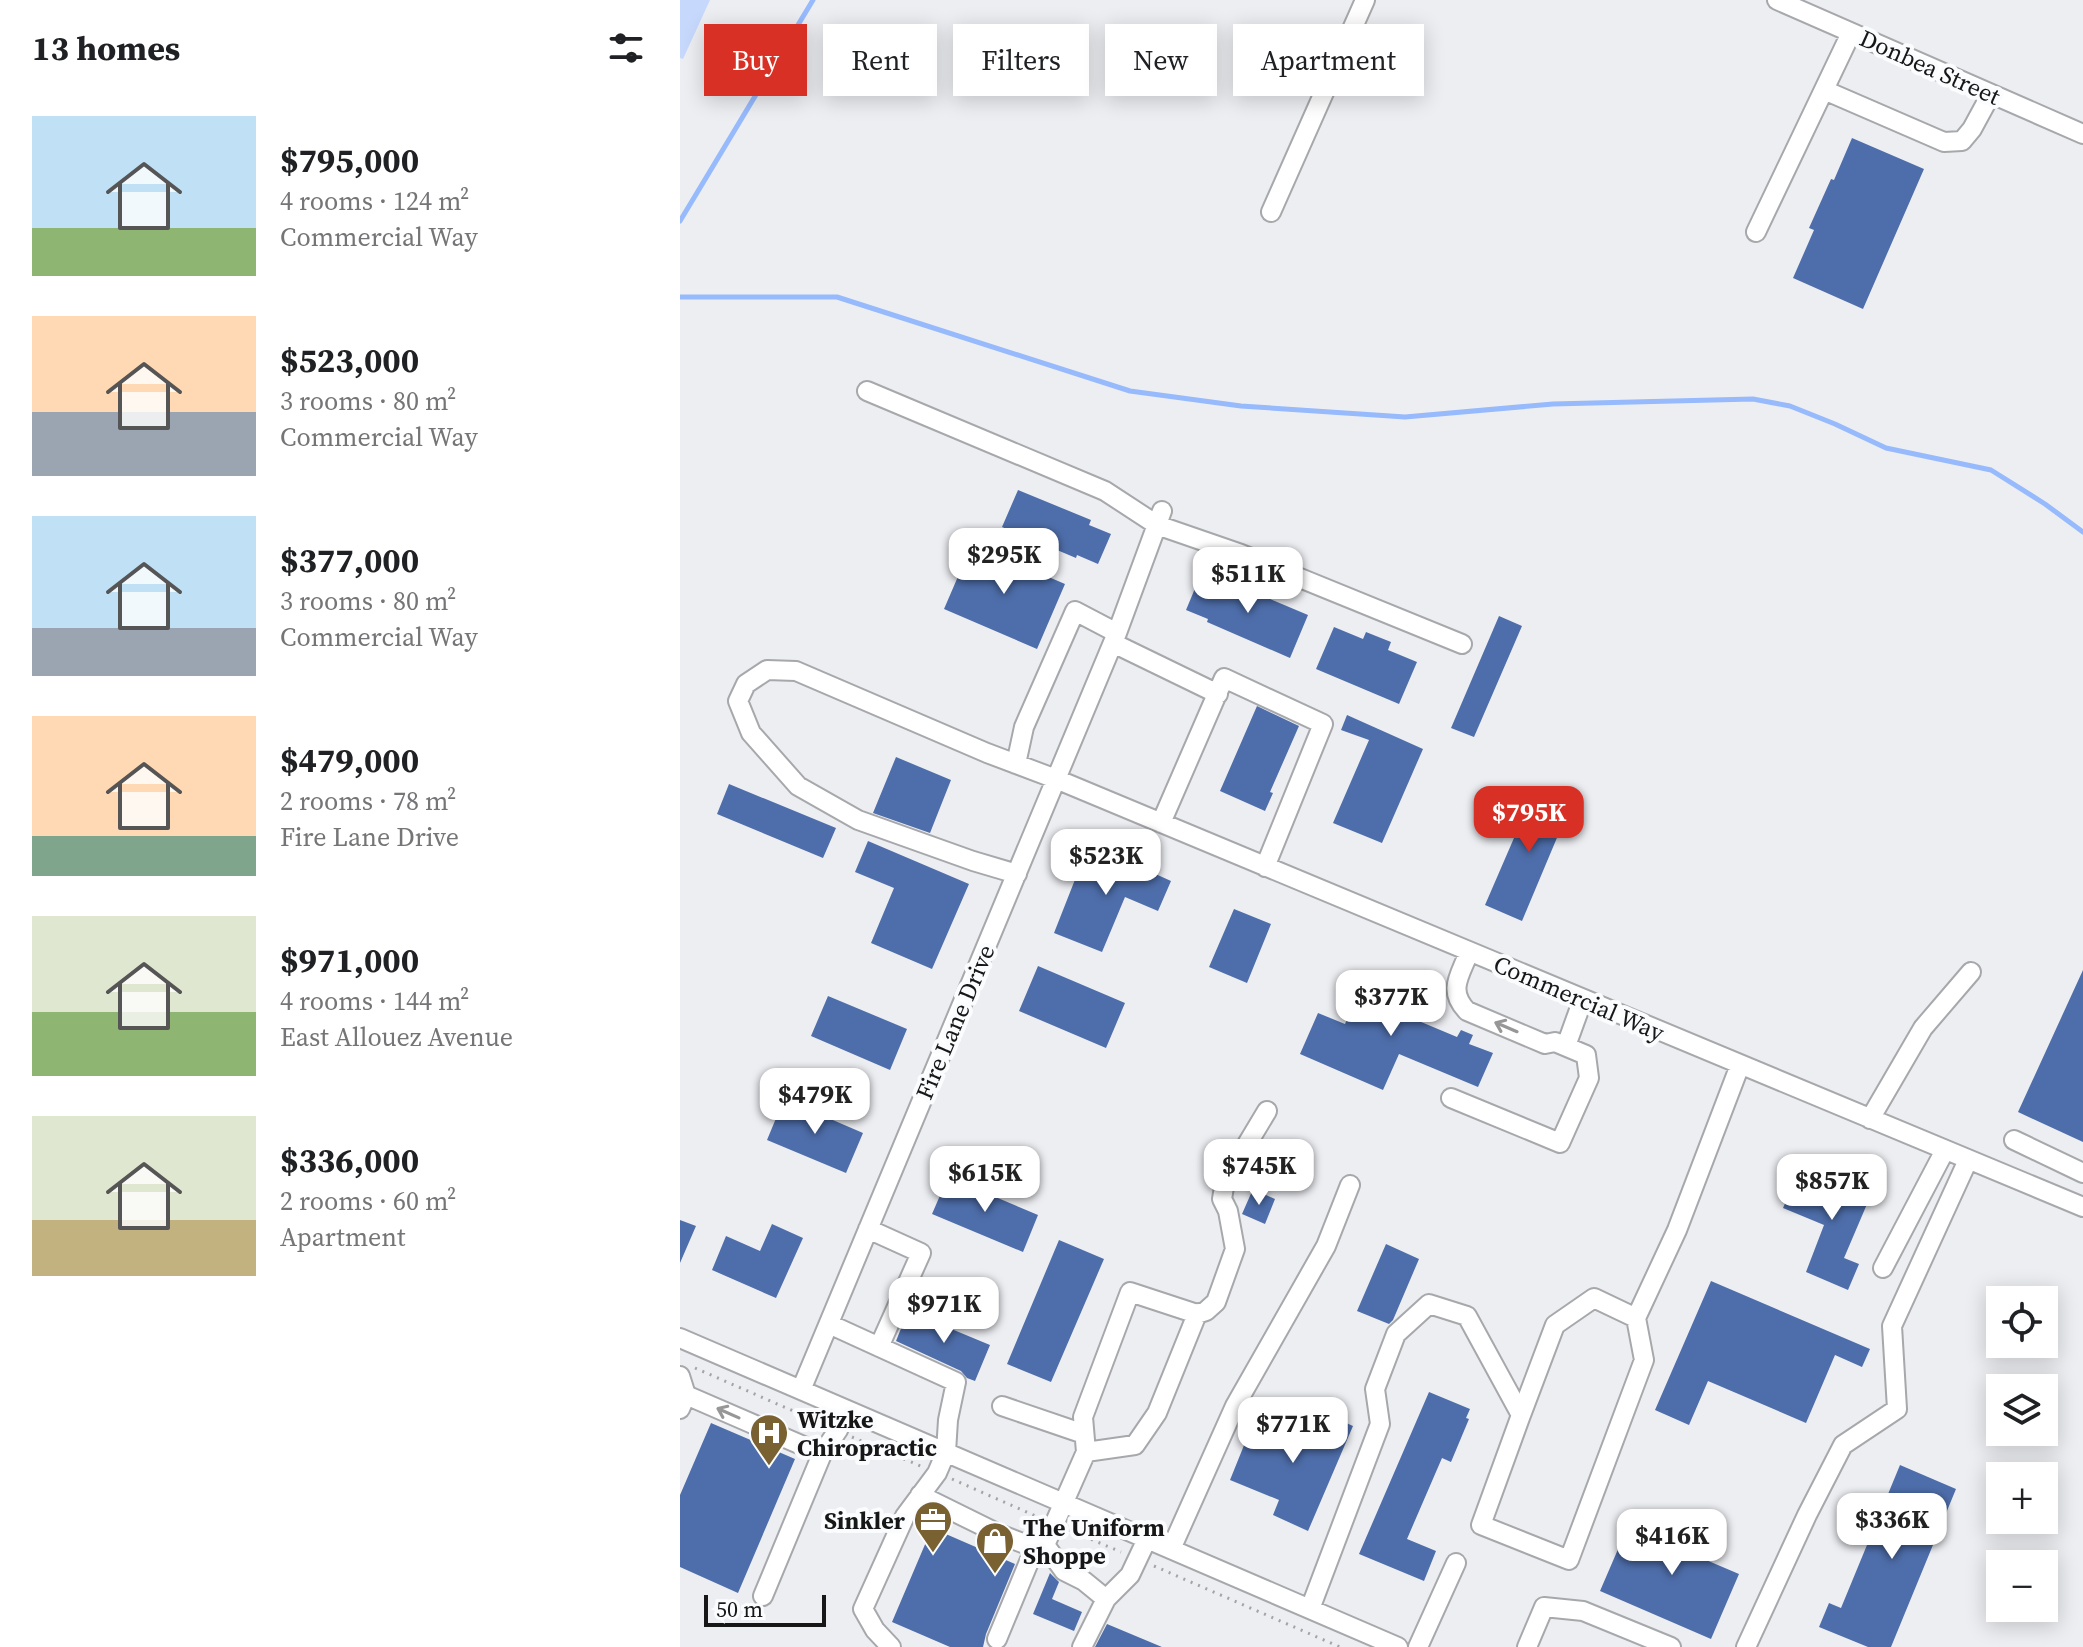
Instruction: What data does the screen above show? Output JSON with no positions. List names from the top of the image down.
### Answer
{
  "streets": {
    "street": ["Donbea Street", "Commercial Way", "Fire Lane Drive"]
  },
  "crossings": [
    ["Commercial Way", "Fire Lane Drive"]
  ],
  "places": {
    "hospital": ["Witzke Chiropractic"],
    "office": ["Sinkler"],
    "shop": ["The Uniform Shoppe"]
  },
  "scale_bar": "50 m",
  "page": {
    "heading": "13 homes",
    "chip": [
      "Buy",
      "Rent",
      "Filters",
      "New",
      "Apartment"
    ],
    "list": [
      {
        "name": "$795,000",
        "note": "4 rooms · 124 m² · Commercial Way"
      },
      {
        "name": "$523,000",
        "note": "3 rooms · 80 m² · Commercial Way"
      },
      {
        "name": "$377,000",
        "note": "3 rooms · 80 m² · Commercial Way"
      },
      {
        "name": "$479,000",
        "note": "2 rooms · 78 m² · Fire Lane Drive"
      },
      {
        "name": "$971,000",
        "note": "4 rooms · 144 m² · East Allouez Avenue"
      },
      {
        "name": "$336,000",
        "note": "2 rooms · 60 m² · Apartment"
      }
    ],
    "price": [
      "$295K",
      "$511K",
      "$795K",
      "$523K",
      "$377K",
      "$479K",
      "$745K",
      "$615K",
      "$857K",
      "$971K",
      "$771K",
      "$336K",
      "$416K"
    ],
    "map_buttons": ["+", "−"],
    "scale": "50 m"
  }
}
